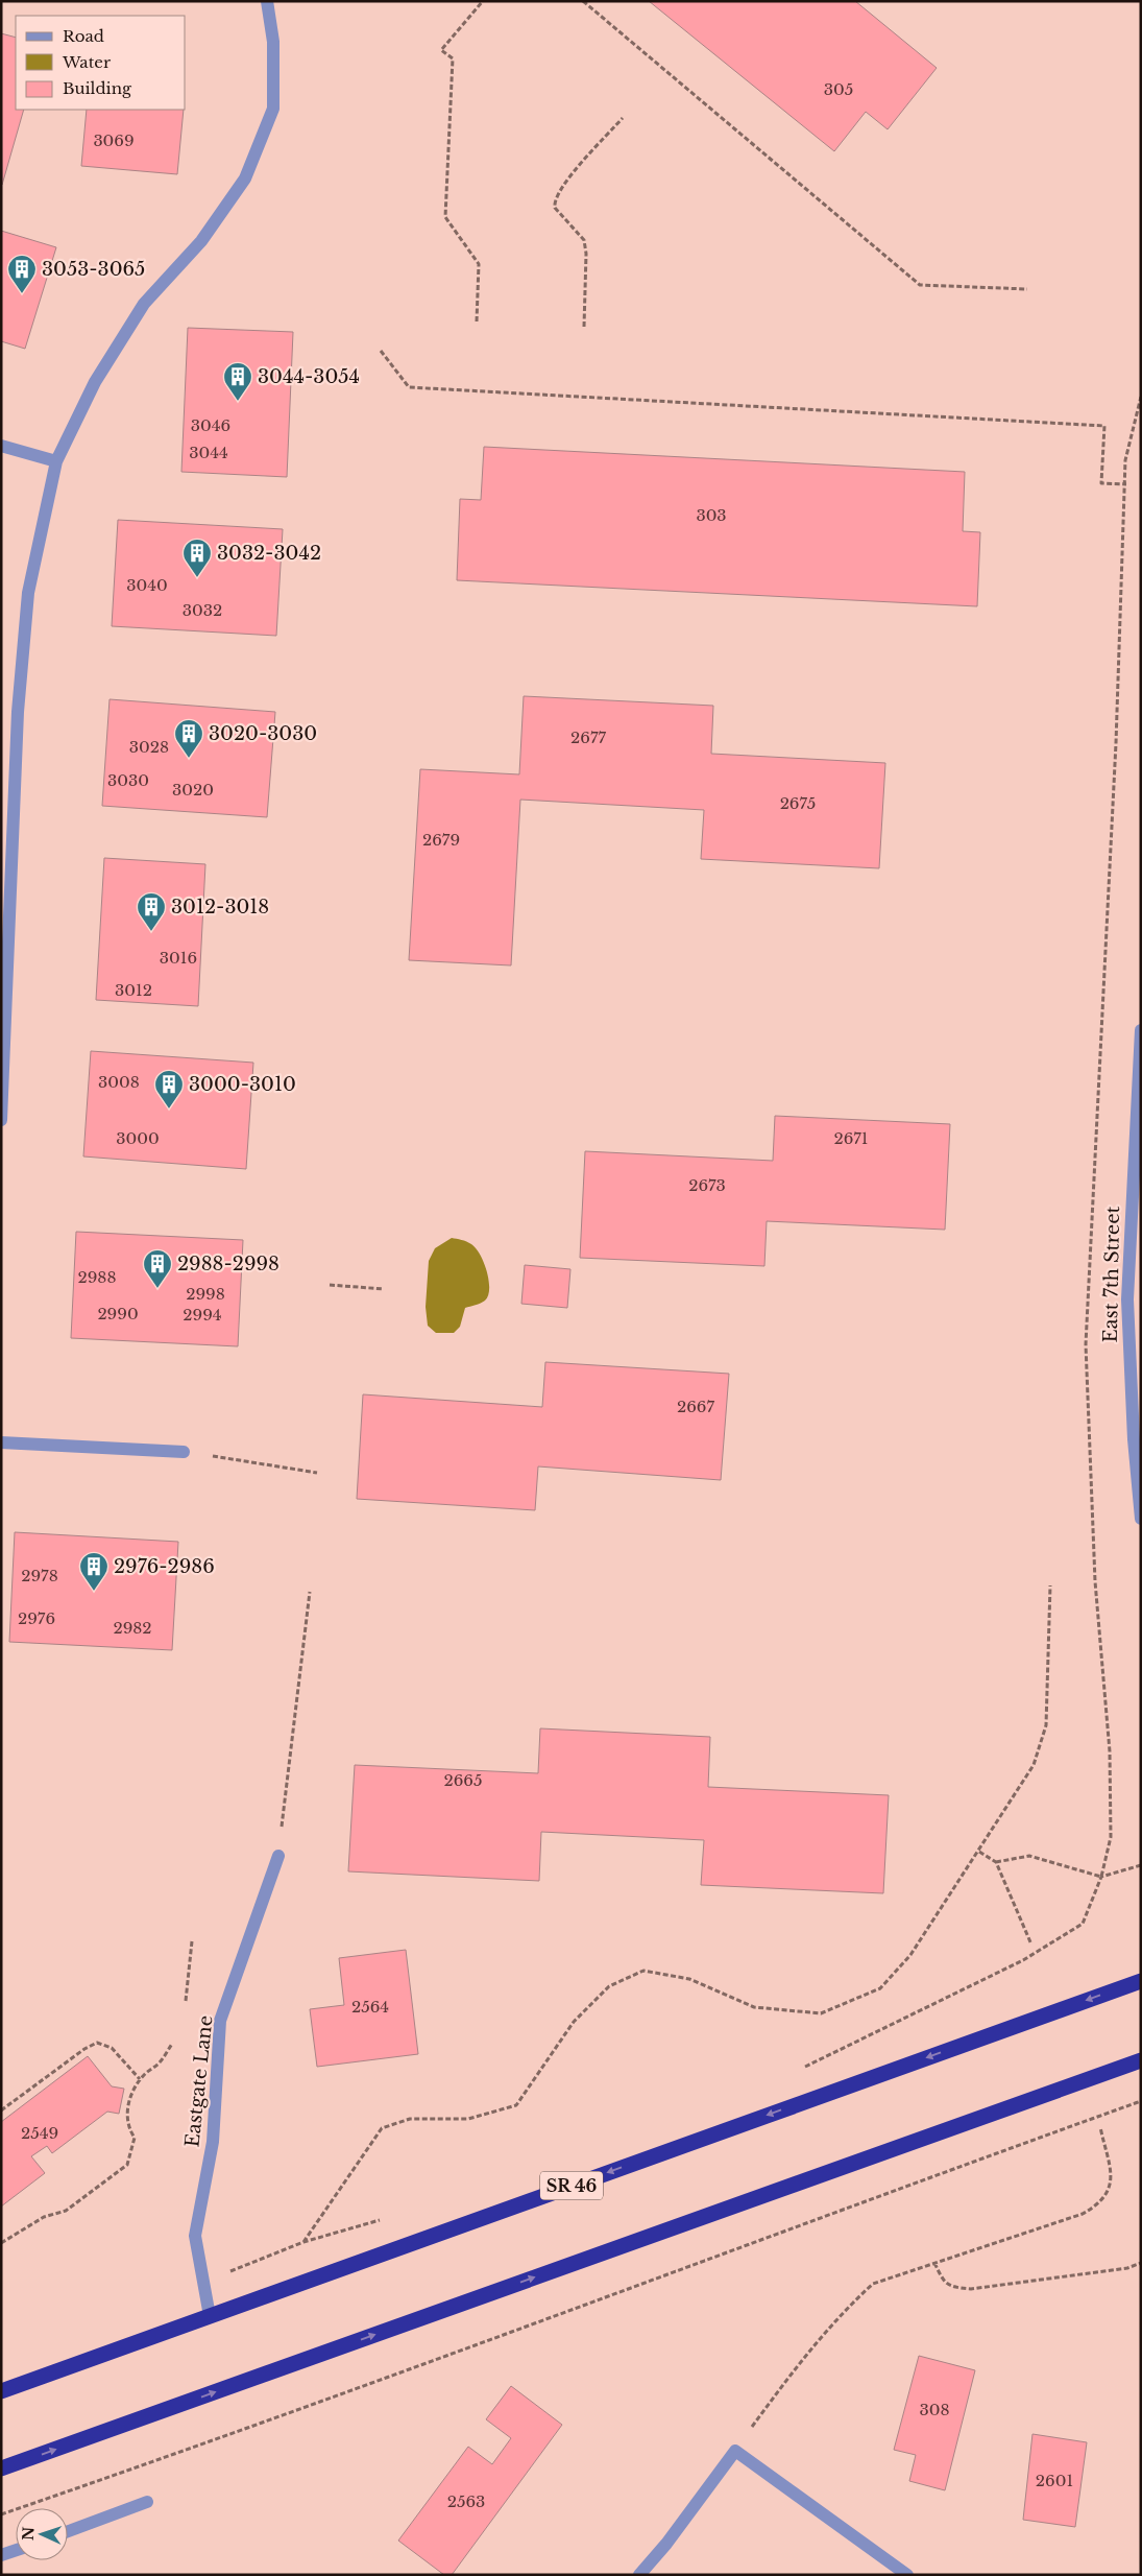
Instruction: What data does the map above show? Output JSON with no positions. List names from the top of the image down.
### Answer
{
  "streets": {
    "highway": ["SR 46"],
    "street": ["East 7th Street", "Eastgate Lane"]
  },
  "crossings": [
    ["Eastgate Lane", "SR 46"]
  ],
  "places": {
    "building": [
      "3053-3065",
      "3044-3054",
      "3032-3042",
      "3020-3030",
      "3012-3018",
      "3000-3010",
      "2988-2998",
      "2976-2986"
    ]
  },
  "house_numbers": [
    "305",
    "3069",
    "3046",
    "3044",
    "303",
    "3040",
    "3032",
    "2677",
    "3028",
    "3030",
    "3020",
    "2675",
    "2679",
    "3016",
    "3012",
    "3008",
    "3000",
    "2671",
    "2673",
    "2988",
    "2998",
    "2990",
    "2994",
    "2667",
    "2978",
    "2976",
    "2982",
    "2665",
    "2564",
    "2549",
    "308",
    "2601",
    "2563"
  ],
  "legend": ["Road", "Water", "Building"],
  "north": "left"
}
